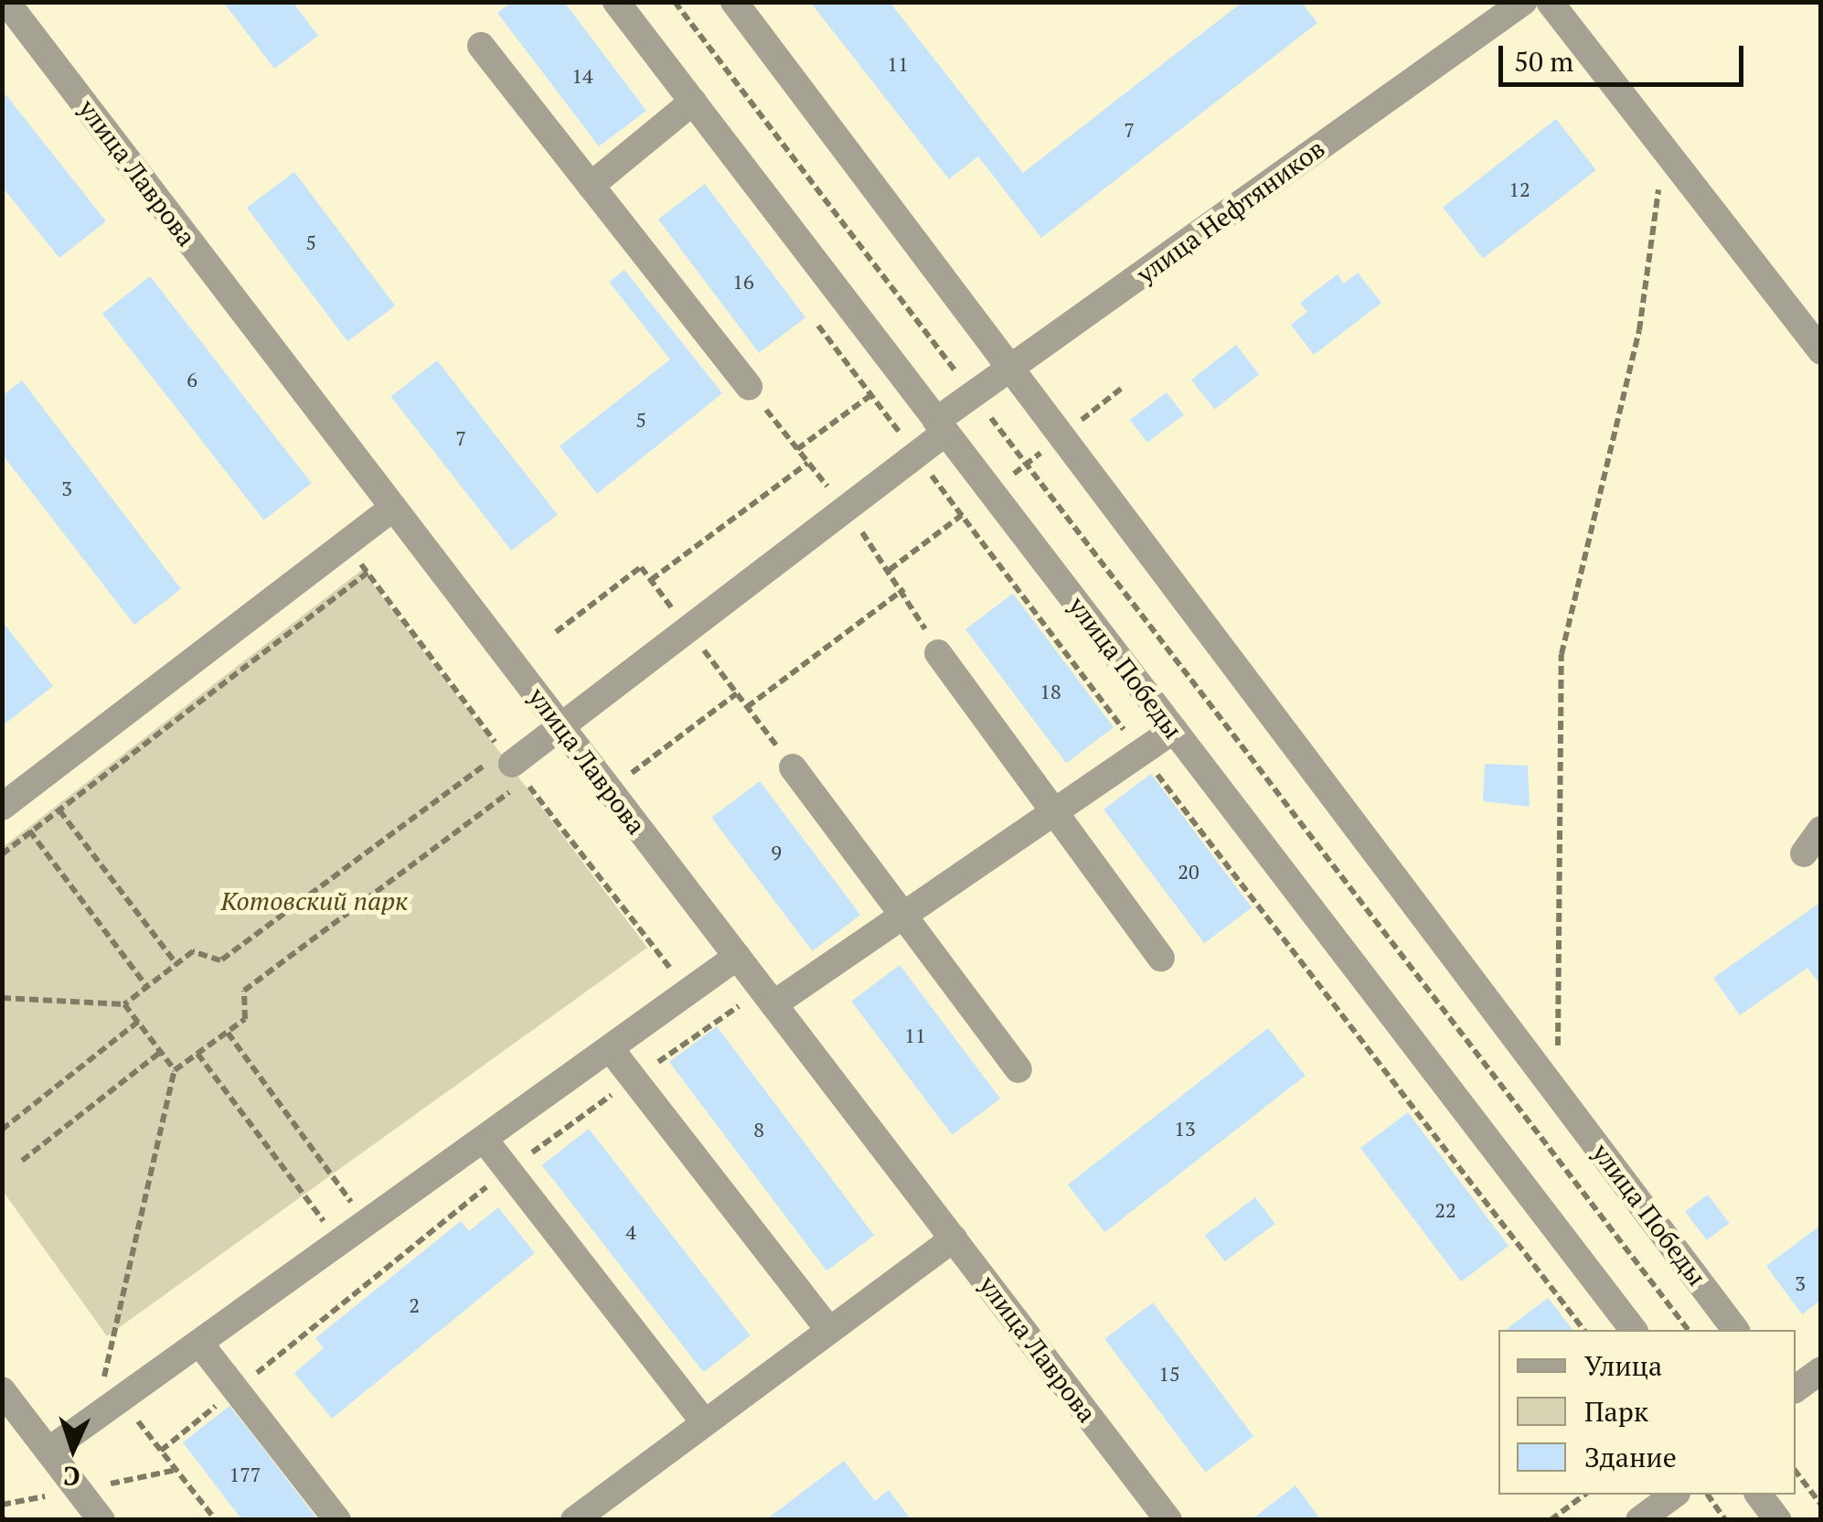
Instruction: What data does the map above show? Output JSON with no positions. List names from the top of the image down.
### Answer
{
  "streets": {
    "street": ["улица Лаврова", "улица Нефтяников", "улица Победы"]
  },
  "crossings": [
    ["улица Лаврова", "улица Нефтяников"],
    ["улица Нефтяников", "улица Победы"]
  ],
  "parks": ["Котовский парк"],
  "house_numbers": [
    "11",
    "14",
    "7",
    "12",
    "5",
    "16",
    "6",
    "5",
    "7",
    "3",
    "18",
    "9",
    "20",
    "11",
    "13",
    "8",
    "22",
    "4",
    "3",
    "2",
    "15",
    "177"
  ],
  "legend": ["Улица", "Парк", "Здание"],
  "scale_bar": "50 m",
  "north": "bottom"
}
